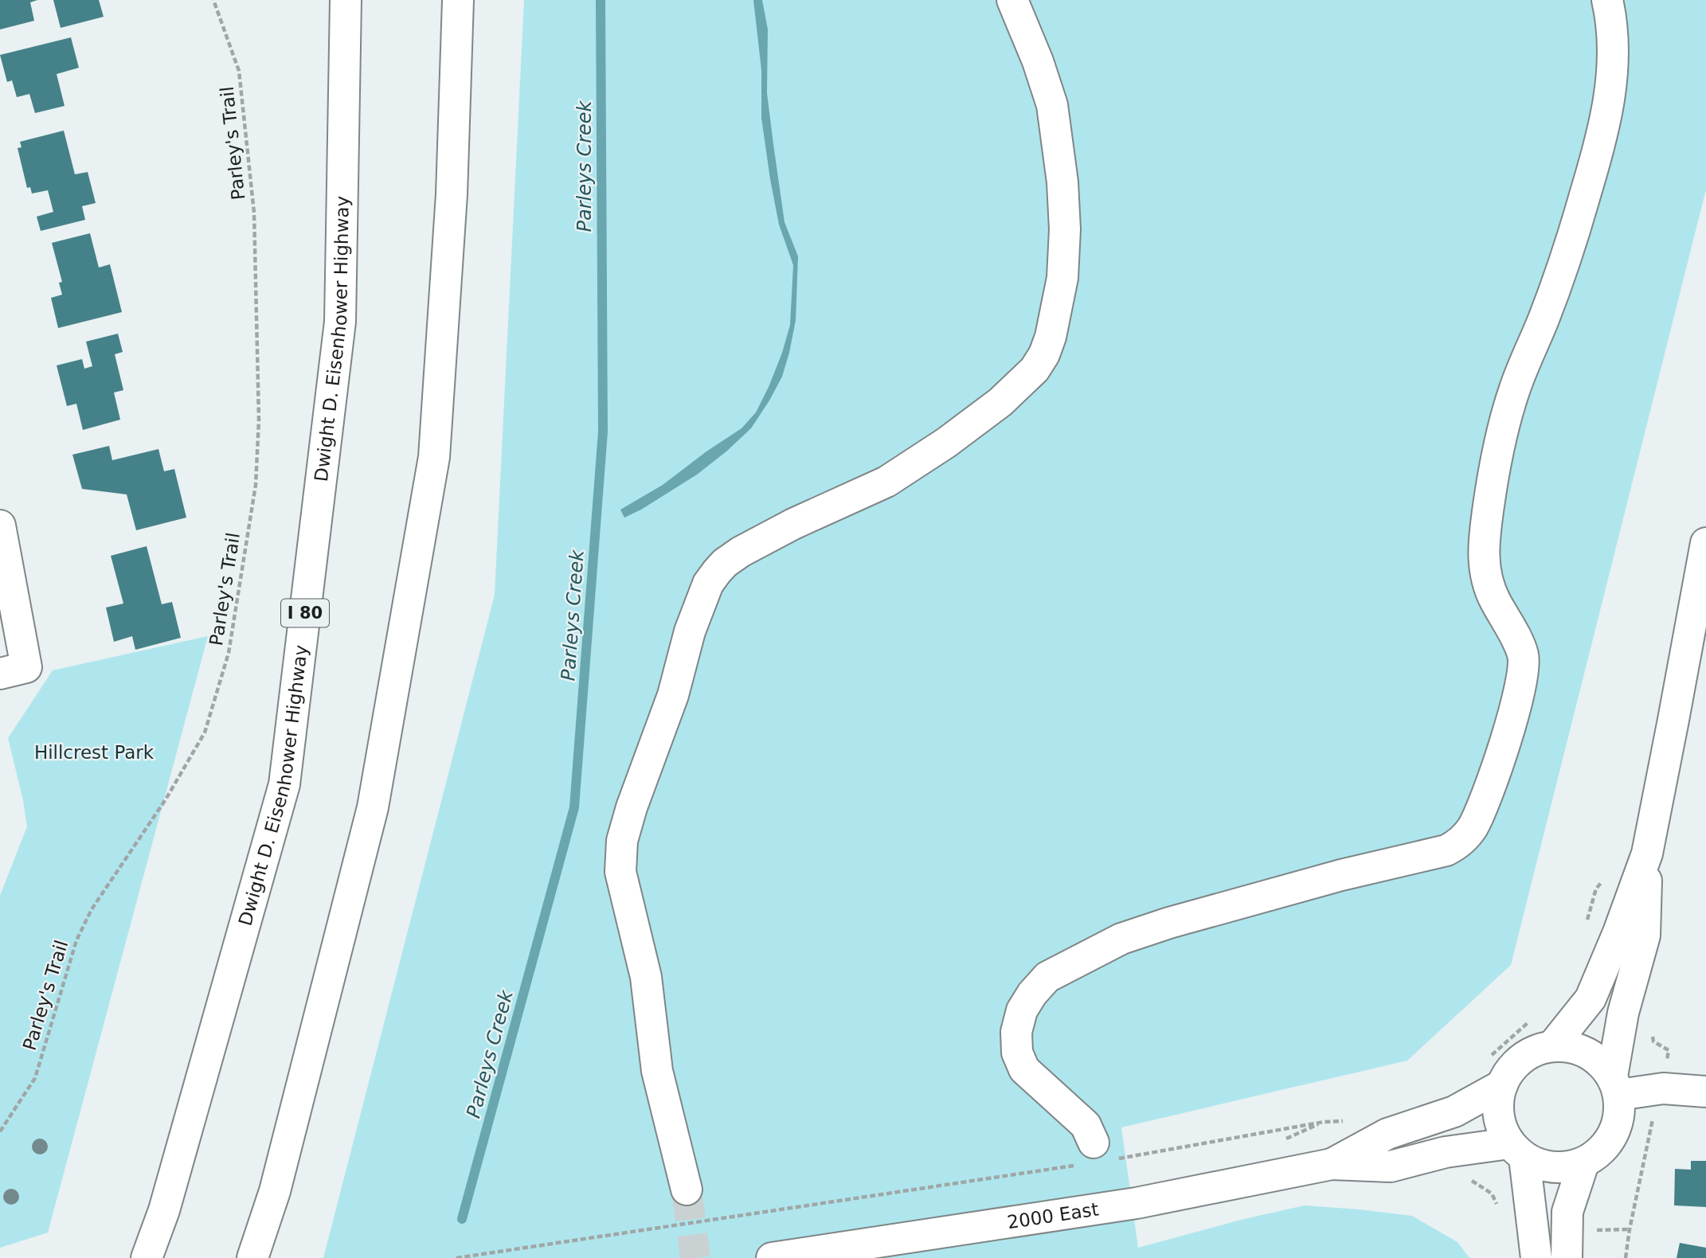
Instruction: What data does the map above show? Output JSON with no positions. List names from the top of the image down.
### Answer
{
  "streets": {
    "main road": ["Dwight D. Eisenhower Highway", "I 80", "2000 East"],
    "path": ["Parley's Trail"]
  },
  "water": ["Parleys Creek"],
  "parks": ["Hillcrest Park"]
}
